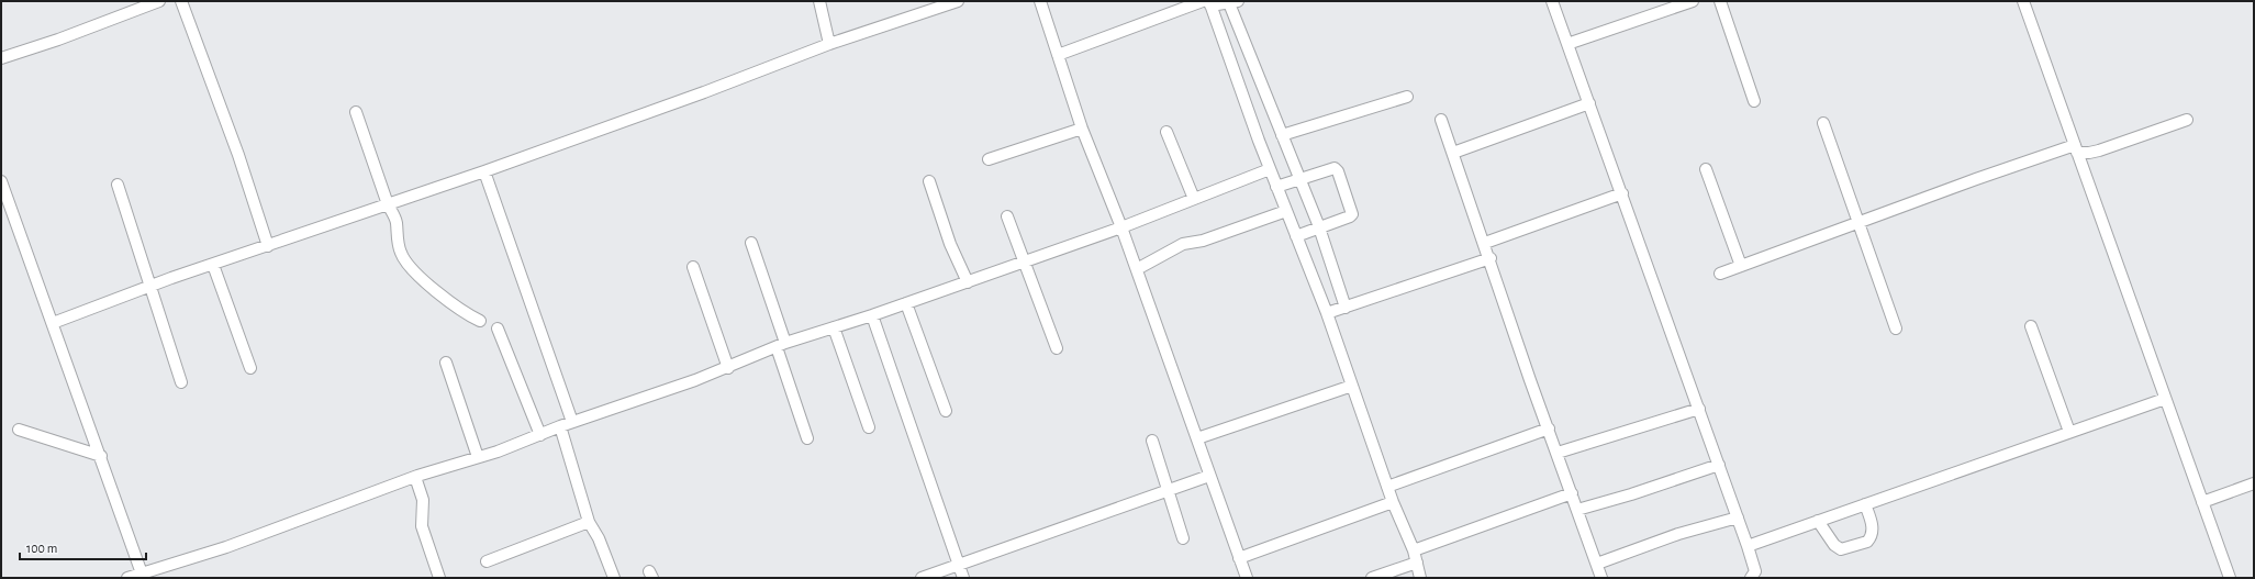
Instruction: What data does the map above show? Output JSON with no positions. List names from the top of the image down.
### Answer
{
  "scale_bar": "100 m"
}
